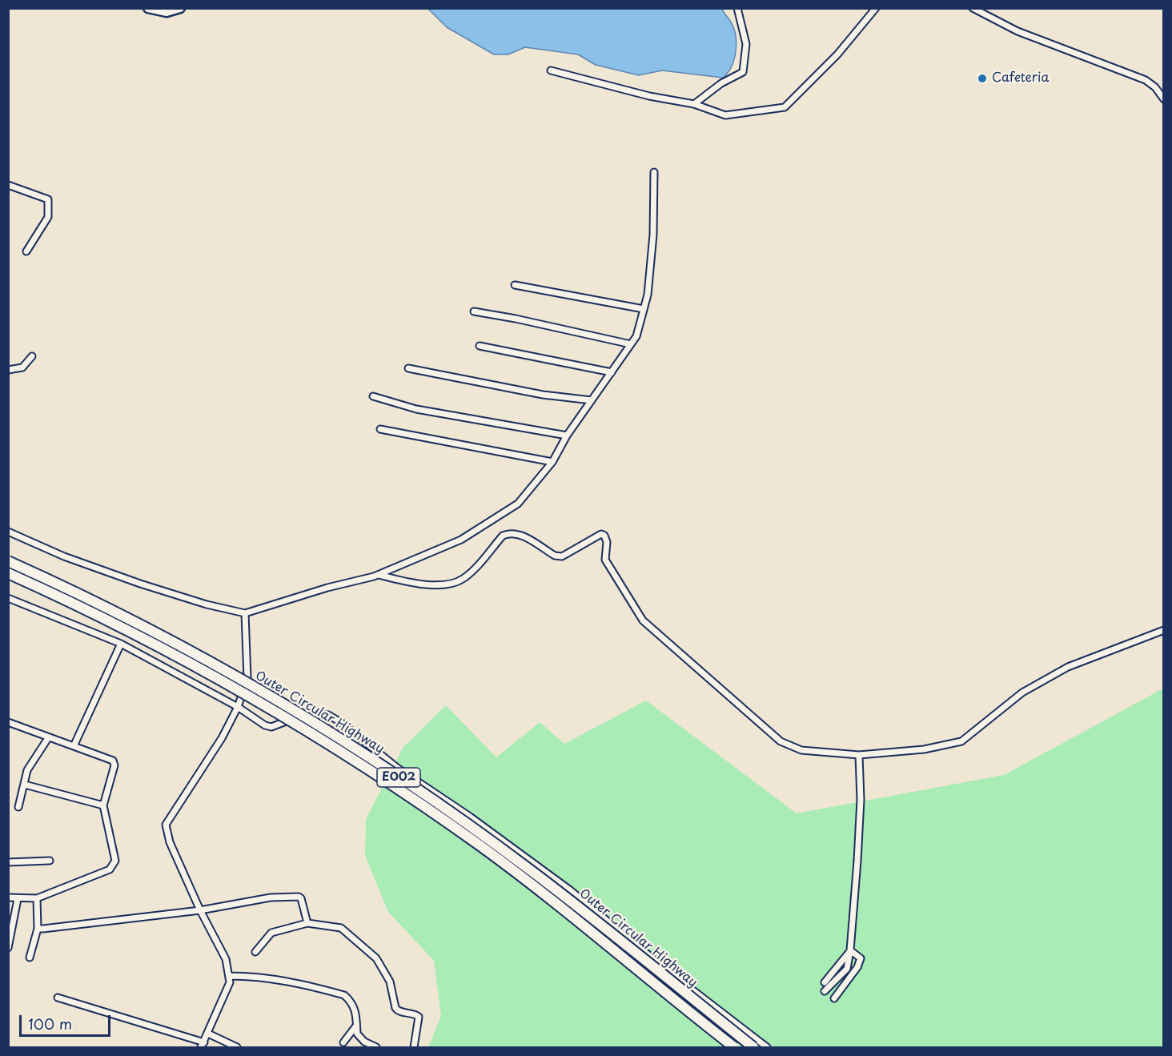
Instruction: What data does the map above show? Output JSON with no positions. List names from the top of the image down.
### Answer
{
  "streets": {
    "highway": ["Outer Circular Highway", "E002"]
  },
  "places": ["Cafeteria"],
  "scale_bar": "100 m"
}
